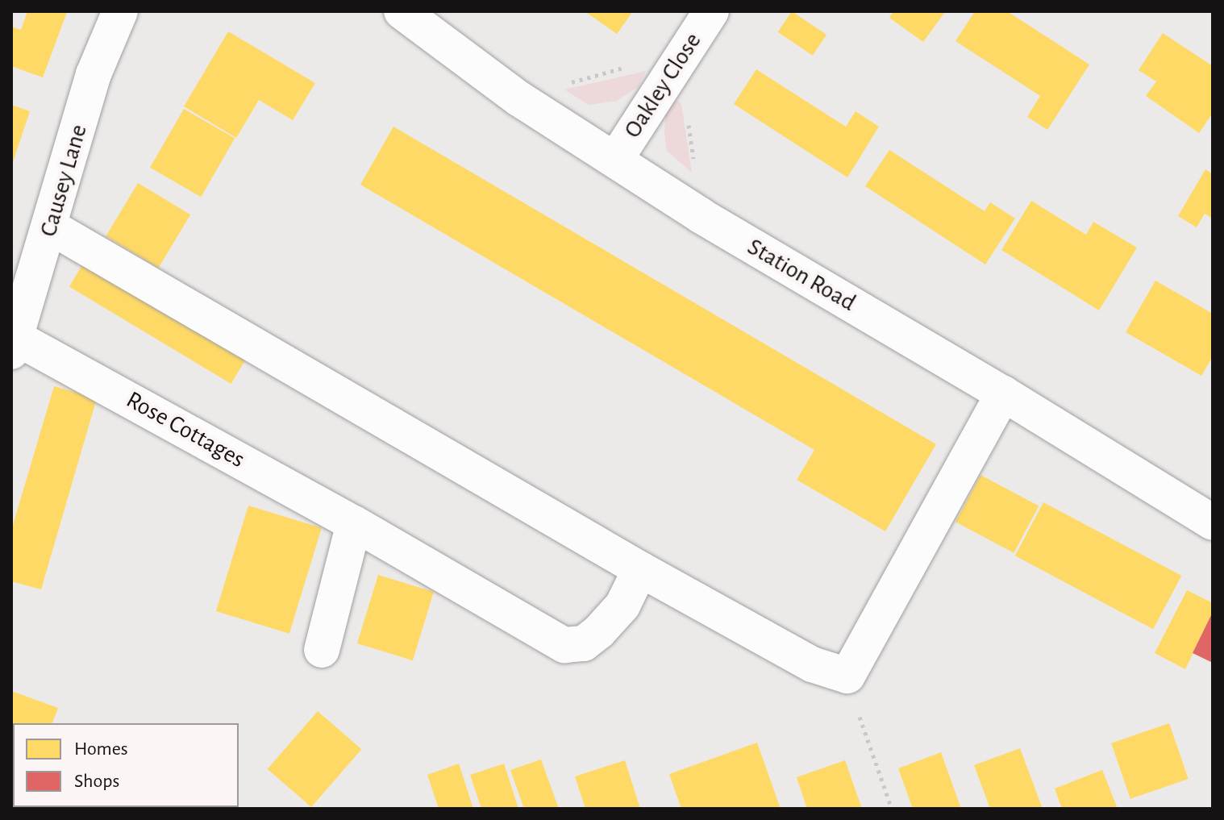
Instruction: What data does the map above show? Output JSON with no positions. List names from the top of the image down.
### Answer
{
  "streets": {
    "street": [
      "Oakley Close",
      "Causey Lane",
      "Station Road",
      "Rose Cottages"
    ]
  },
  "crossings": [
    ["Oakley Close", "Station Road"],
    ["Causey Lane", "Rose Cottages"]
  ],
  "legend": ["Homes", "Shops"]
}
